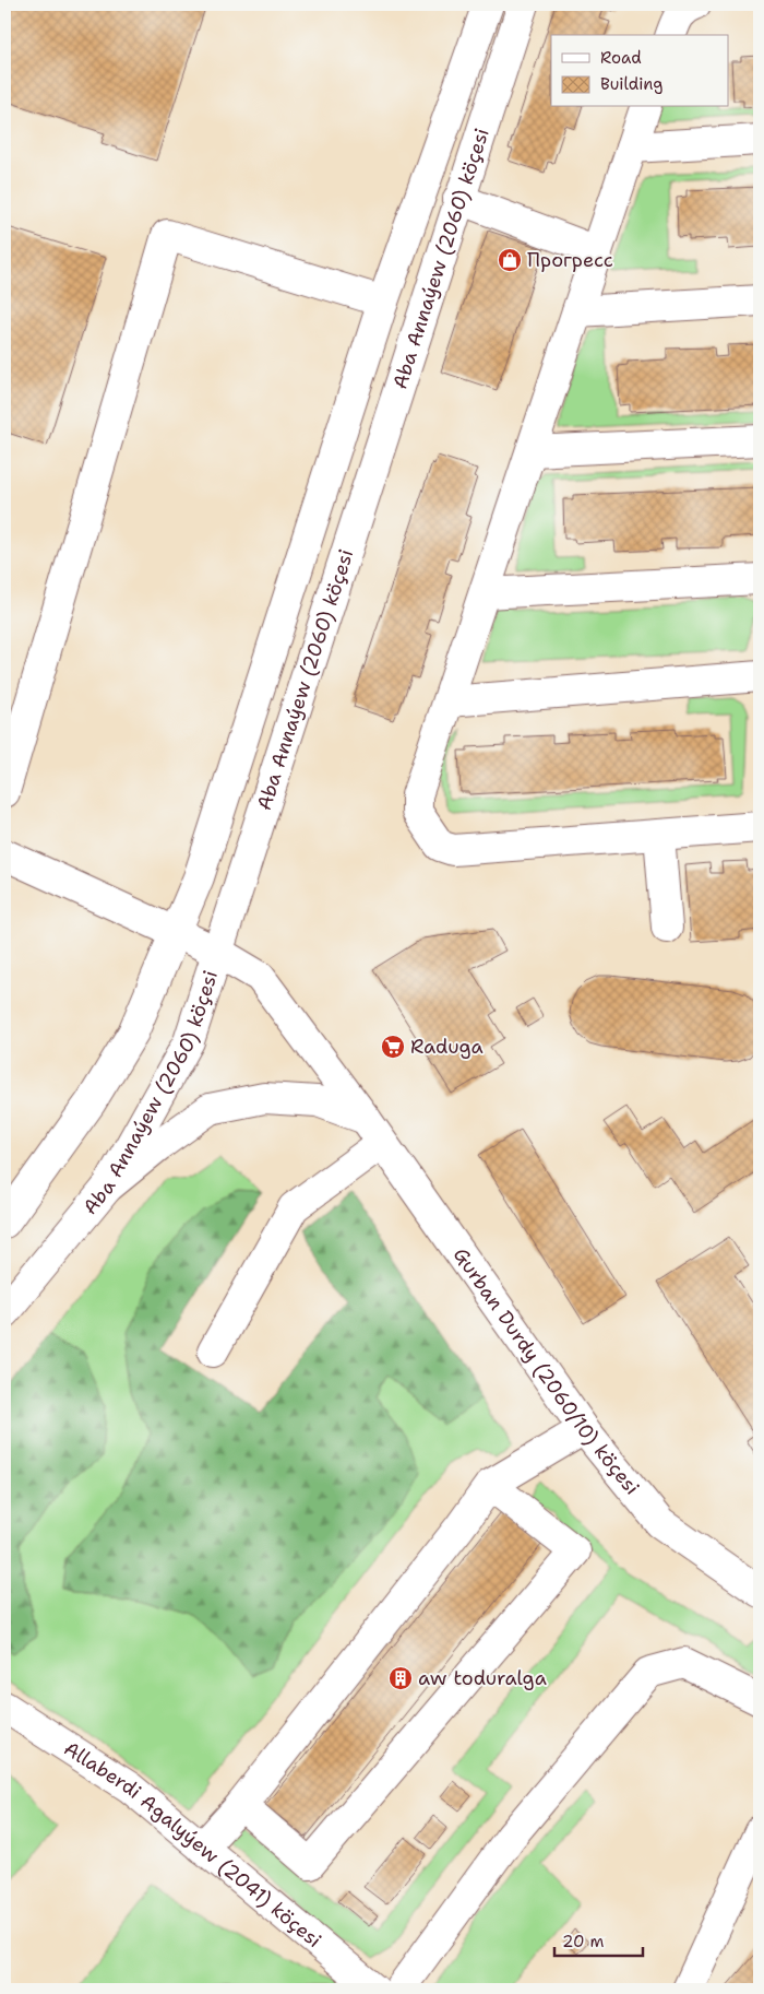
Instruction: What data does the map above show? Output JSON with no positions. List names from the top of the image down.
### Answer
{
  "streets": {
    "main road": ["Aba Annaýew (2060) köçesi", "Gurban Durdy (2060/10) köçesi", "Allaberdi Agalyýew (2041) köçesi"]
  },
  "crossings": [
    ["Aba Annaýew (2060) köçesi", "Gurban Durdy (2060/10) köçesi"]
  ],
  "places": {
    "shop": ["Прогресс"],
    "supermarket": ["Raduga"],
    "building": ["aw toduralga"]
  },
  "legend": ["Road", "Building"],
  "scale_bar": "20 m"
}
